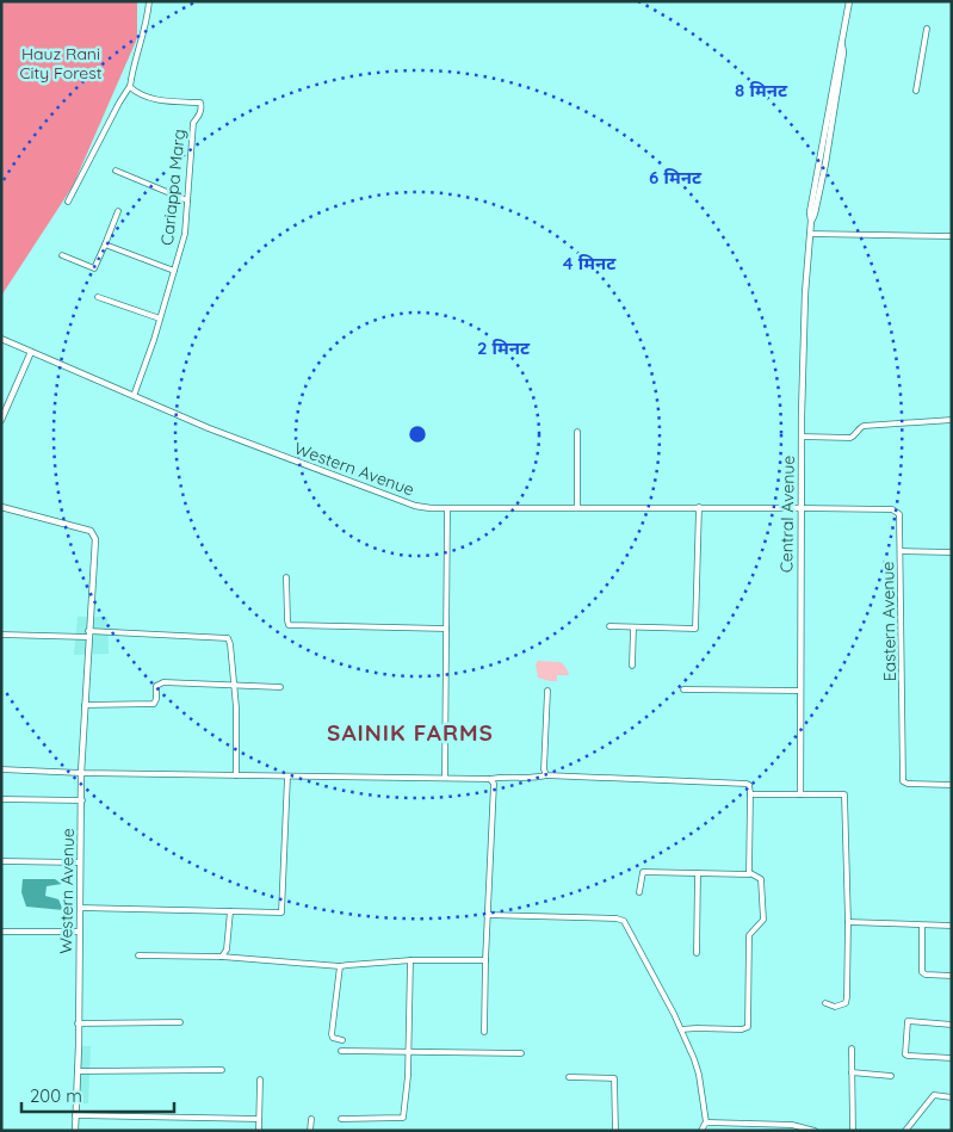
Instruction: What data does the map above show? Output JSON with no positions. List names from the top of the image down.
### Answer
{
  "streets": {
    "street": [
      "Cariappa Marg",
      "Western Avenue",
      "Central Avenue",
      "Eastern Avenue"
    ]
  },
  "crossings": [
    ["Cariappa Marg", "Western Avenue"],
    ["Western Avenue", "Central Avenue"],
    ["Western Avenue", "Eastern Avenue"],
    ["Central Avenue", "Eastern Avenue"]
  ],
  "districts": ["SAINIK FARMS"],
  "parks": ["Hauz Rani City Forest"],
  "scale_bar": "200 m",
  "rings": [
    "8 मिनट",
    "6 मिनट",
    "4 मिनट",
    "2 मिनट"
  ]
}
